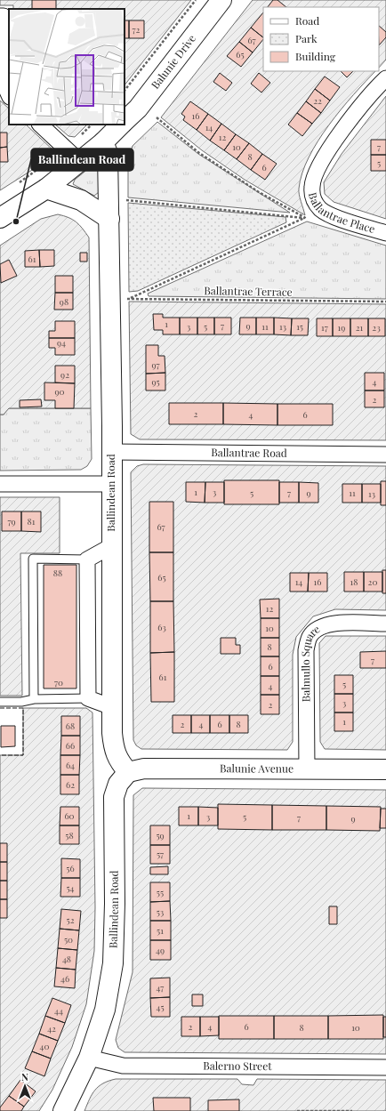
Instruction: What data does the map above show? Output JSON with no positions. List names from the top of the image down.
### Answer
{
  "streets": {
    "street": [
      "Balunie Drive",
      "Ballantrae Place",
      "Ballantrae Road",
      "Ballindean Road",
      "Balmullo Square",
      "Balunie Avenue",
      "Balerno Street"
    ],
    "path": ["Ballantrae Terrace"]
  },
  "crossings": [
    ["Balunie Drive", "Ballindean Road"],
    ["Ballantrae Terrace", "Ballindean Road"],
    ["Ballantrae Road", "Ballindean Road"],
    ["Ballindean Road", "Balunie Avenue"],
    ["Ballindean Road", "Balerno Street"],
    ["Balmullo Square", "Balunie Avenue"]
  ],
  "places": ["Ballindean Road"],
  "house_numbers": [
    "72",
    "67",
    "65",
    "22",
    "16",
    "14",
    "12",
    "10",
    "7",
    "8",
    "5",
    "6",
    "61",
    "98",
    "1",
    "7",
    "9",
    "3",
    "5",
    "11",
    "13",
    "15",
    "17",
    "19",
    "21",
    "23",
    "94",
    "97",
    "92",
    "95",
    "4",
    "90",
    "2",
    "2",
    "4",
    "6",
    "1",
    "3",
    "5",
    "7",
    "9",
    "11",
    "13",
    "79",
    "81",
    "67",
    "88",
    "65",
    "14",
    "16",
    "18",
    "20",
    "12",
    "63",
    "10",
    "8",
    "7",
    "6",
    "61",
    "70",
    "5",
    "4",
    "3",
    "2",
    "1",
    "2",
    "4",
    "6",
    "8",
    "68",
    "66",
    "64",
    "62",
    "60",
    "1",
    "3",
    "5",
    "7",
    "9",
    "58",
    "59",
    "57",
    "56",
    "54",
    "55",
    "53",
    "52",
    "51",
    "50",
    "49",
    "48",
    "46",
    "47",
    "45",
    "44",
    "2",
    "4",
    "6",
    "8",
    "10",
    "42",
    "40"
  ],
  "legend": ["Road", "Park", "Building"],
  "north": "top"
}
